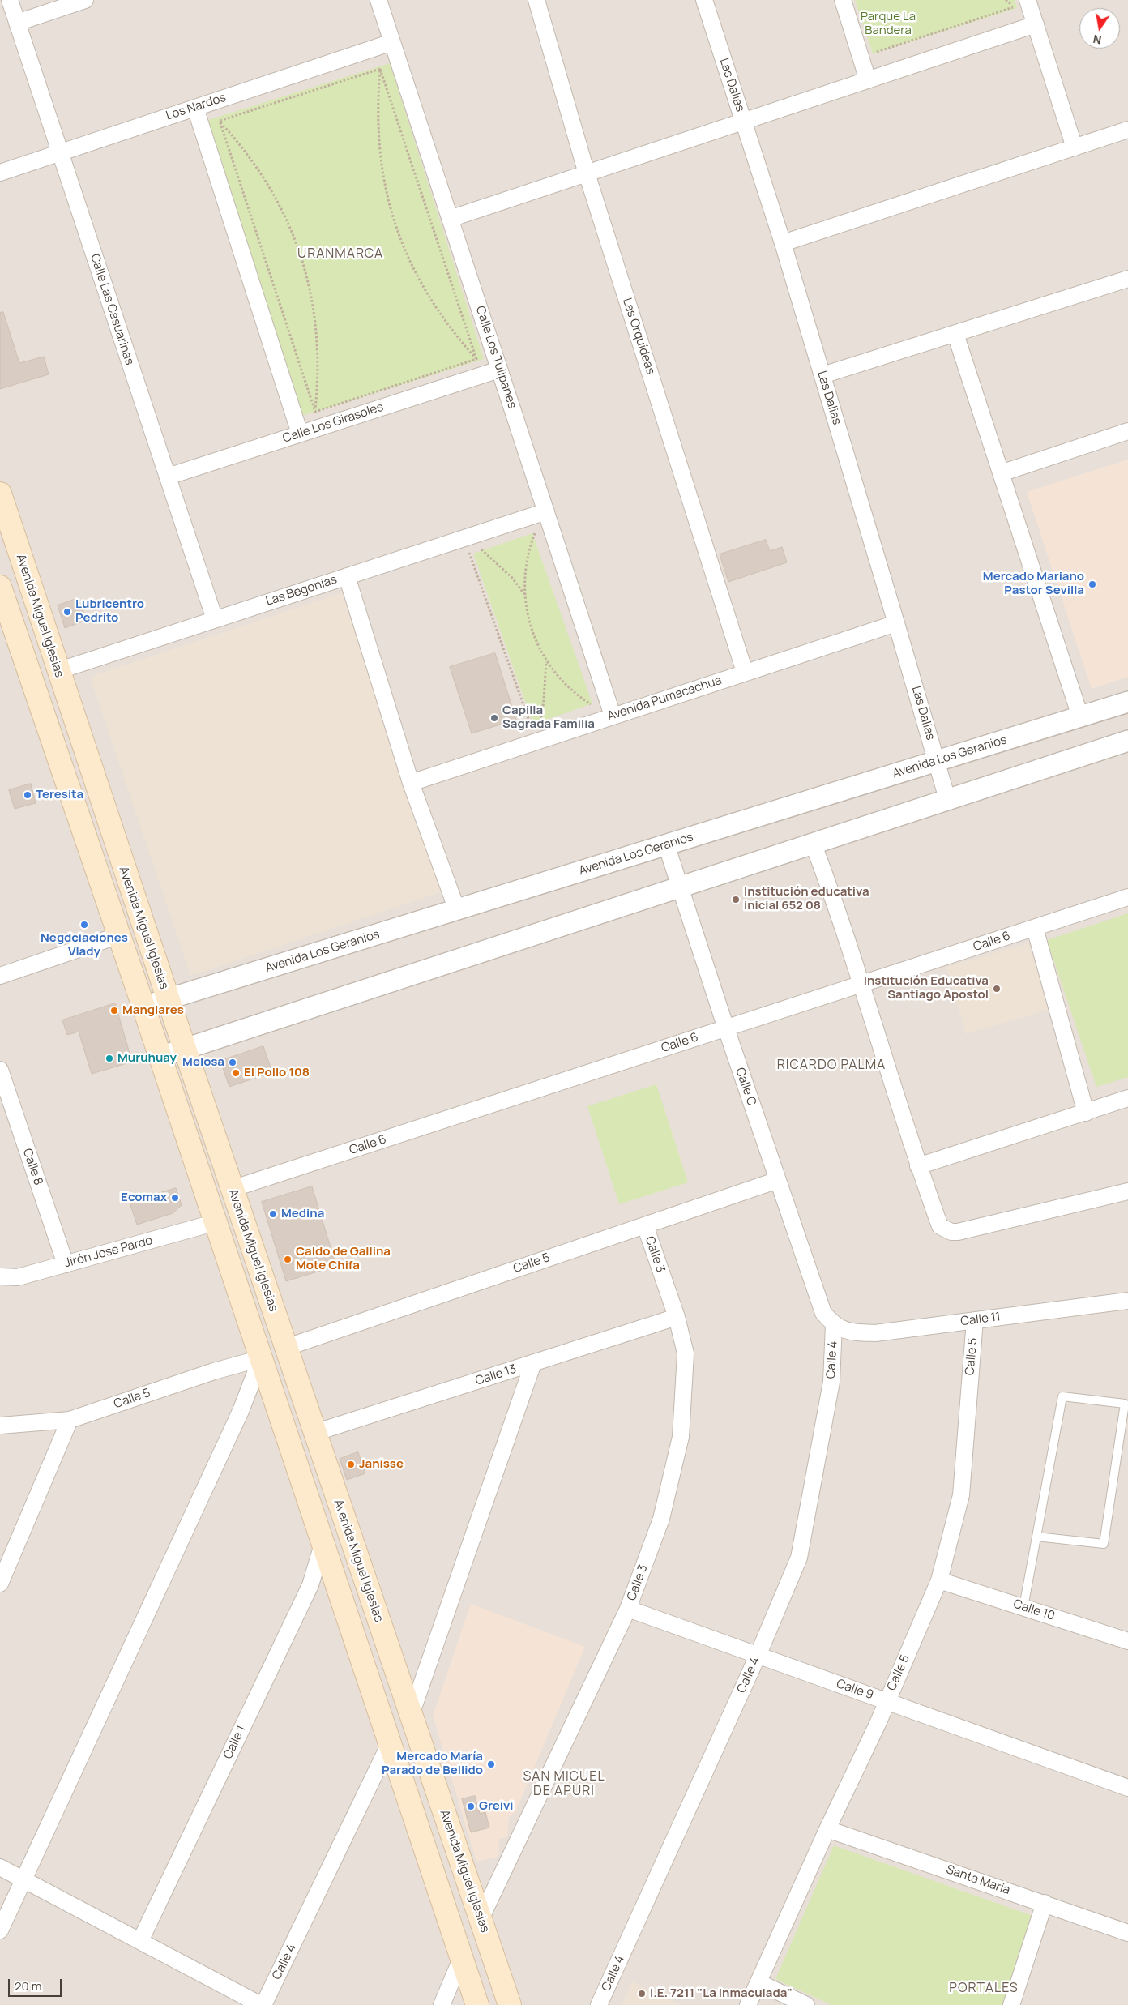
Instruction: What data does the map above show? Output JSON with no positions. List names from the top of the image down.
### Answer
{
  "streets": {
    "main road": ["Avenida Miguel Iglesias"],
    "street": [
      "Las Dalias",
      "Los Nardos",
      "Calle Las Casuarinas",
      "Las Orquídeas",
      "Calle Los Tulipanes",
      "Calle Los Girasoles",
      "Las Begonias",
      "Avenida Pumacachua",
      "Avenida Los Geranios",
      "Calle 6",
      "Calle C",
      "Calle 8",
      "Jirón Jose Pardo",
      "Calle 3",
      "Calle 5",
      "Calle 11",
      "Calle 4",
      "Calle 13",
      "Calle 10",
      "Calle 9",
      "Calle 1",
      "Santa María"
    ]
  },
  "crossings": [
    ["Las Dalias", "Avenida Pumacachua"],
    ["Las Dalias", "Avenida Los Geranios"],
    ["Los Nardos", "Calle Las Casuarinas"],
    ["Los Nardos", "Calle Los Tulipanes"],
    ["Calle Las Casuarinas", "Calle Los Girasoles"],
    ["Calle Las Casuarinas", "Las Begonias"],
    ["Las Orquídeas", "Avenida Pumacachua"],
    ["Calle Los Tulipanes", "Calle Los Girasoles"],
    ["Calle Los Tulipanes", "Las Begonias"],
    ["Calle Los Tulipanes", "Avenida Pumacachua"],
    ["Las Begonias", "Avenida Miguel Iglesias"],
    ["Avenida Miguel Iglesias", "Avenida Los Geranios"],
    ["Avenida Miguel Iglesias", "Calle 6"],
    ["Avenida Miguel Iglesias", "Jirón Jose Pardo"],
    ["Avenida Miguel Iglesias", "Calle 3"],
    ["Avenida Miguel Iglesias", "Calle 5"],
    ["Avenida Miguel Iglesias", "Calle 4"],
    ["Avenida Miguel Iglesias", "Calle 13"],
    ["Avenida Miguel Iglesias", "Calle 1"],
    ["Avenida Los Geranios", "Calle C"],
    ["Calle 6", "Calle C"],
    ["Calle C", "Calle 5"],
    ["Calle C", "Calle 11"],
    ["Calle C", "Calle 4"],
    ["Calle 8", "Jirón Jose Pardo"],
    ["Calle 3", "Calle 5"],
    ["Calle 3", "Calle 13"],
    ["Calle 3", "Calle 9"],
    ["Calle 5", "Calle 11"],
    ["Calle 5", "Calle 10"],
    ["Calle 5", "Calle 9"],
    ["Calle 5", "Santa María"],
    ["Calle 11", "Calle 4"],
    ["Calle 4", "Calle 9"]
  ],
  "districts": [
    "URANMARCA",
    "RICARDO PALMA",
    "SAN MIGUEL DE APURI",
    "PORTALES"
  ],
  "parks": ["Parque La Bandera"],
  "places": [
    "Mercado Mariano Pastor Sevilla",
    "Lubricentro Pedrito",
    "Capilla Sagrada Familia",
    "Teresita",
    "Institución educativa inicial 652 08",
    "Negdciaciones Vlady",
    "Institución Educativa Santiago Apostol",
    "Manglares",
    "Muruhuay",
    "Melosa",
    "El Pollo 108",
    "Ecomax",
    "Medina",
    "Caldo de Gallina Mote Chifa",
    "Janisse",
    "Mercado María Parado de Bellido",
    "Greivi",
    "I.E. 7211 \"La Inmaculada\""
  ],
  "scale_bar": "20 m",
  "north": "bottom"
}
